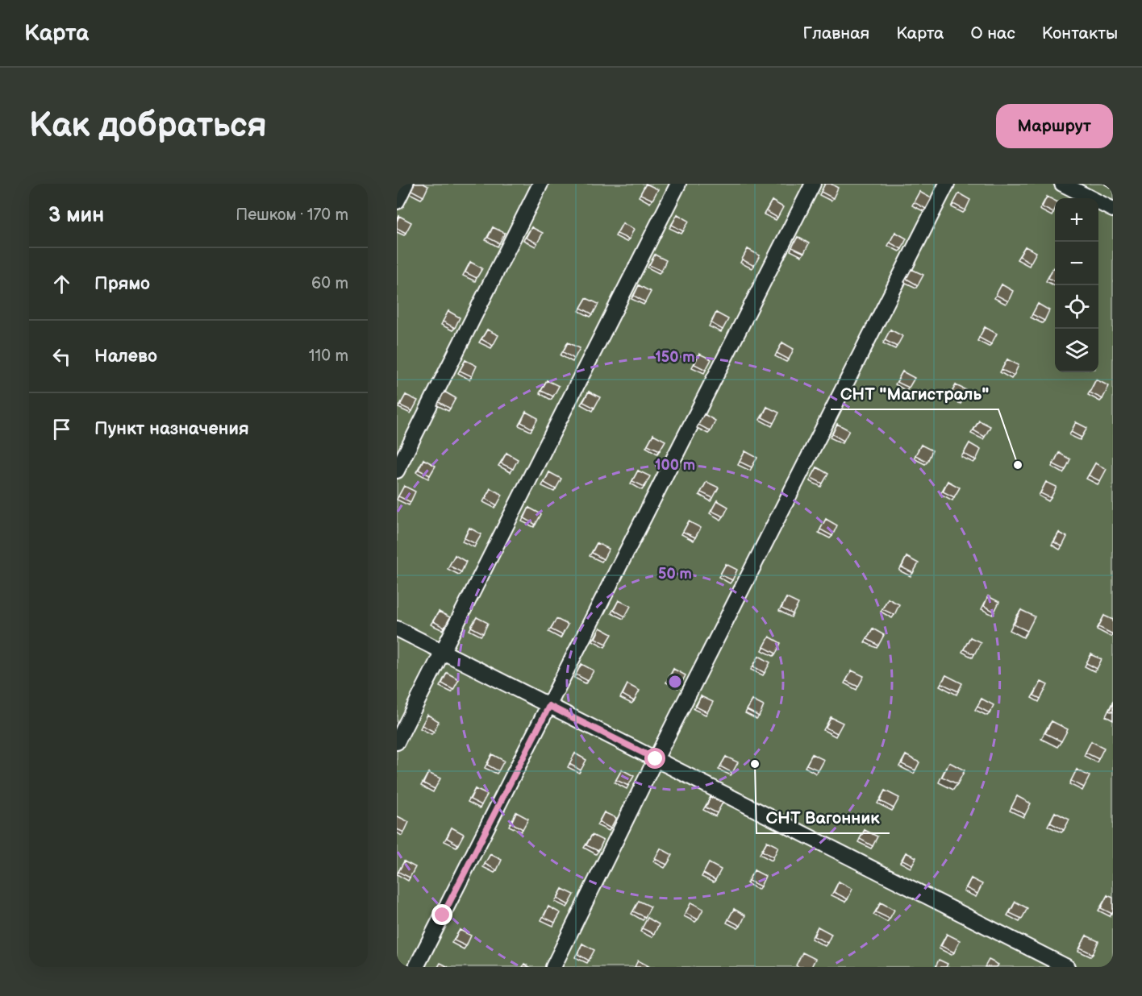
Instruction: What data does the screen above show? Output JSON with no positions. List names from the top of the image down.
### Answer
{
  "places": ["СНТ \"Магистраль\"", "СНТ Вагонник"],
  "page": {
    "header": "Карта",
    "nav": [
      "Главная",
      "Карта",
      "О нас",
      "Контакты"
    ],
    "buttons": "Маршрут",
    "title": "Как добраться",
    "heading": ["3 мин", "Пешком · 170 m"],
    "map_buttons": ["+", "−"],
    "list": [
      ["Прямо", "60 m"],
      ["Налево", "110 m"],
      "Пункт назначения"
    ]
  },
  "rings": ["150 m", "100 m", "50 m"]
}
